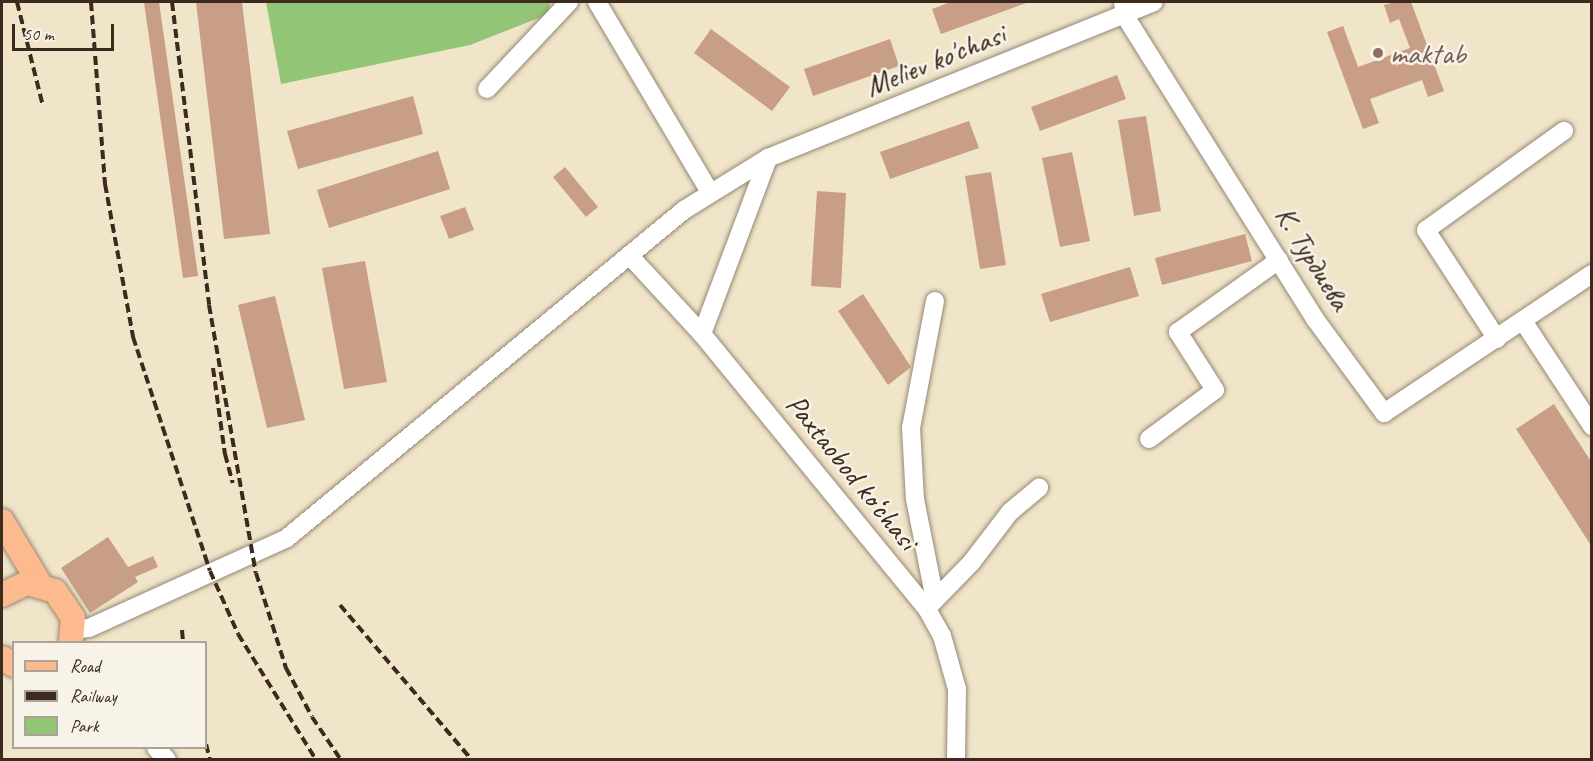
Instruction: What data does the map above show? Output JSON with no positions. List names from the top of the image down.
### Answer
{
  "streets": {
    "street": ["Meliev ko'chasi", "К. Турдиева", "Paxtaobod ko‘chasi"]
  },
  "crossings": [
    ["Meliev ko'chasi", "К. Турдиева"],
    ["Meliev ko'chasi", "Paxtaobod ko‘chasi"]
  ],
  "places": ["maktab"],
  "legend": ["Road", "Railway", "Park"],
  "scale_bar": "50 m"
}
